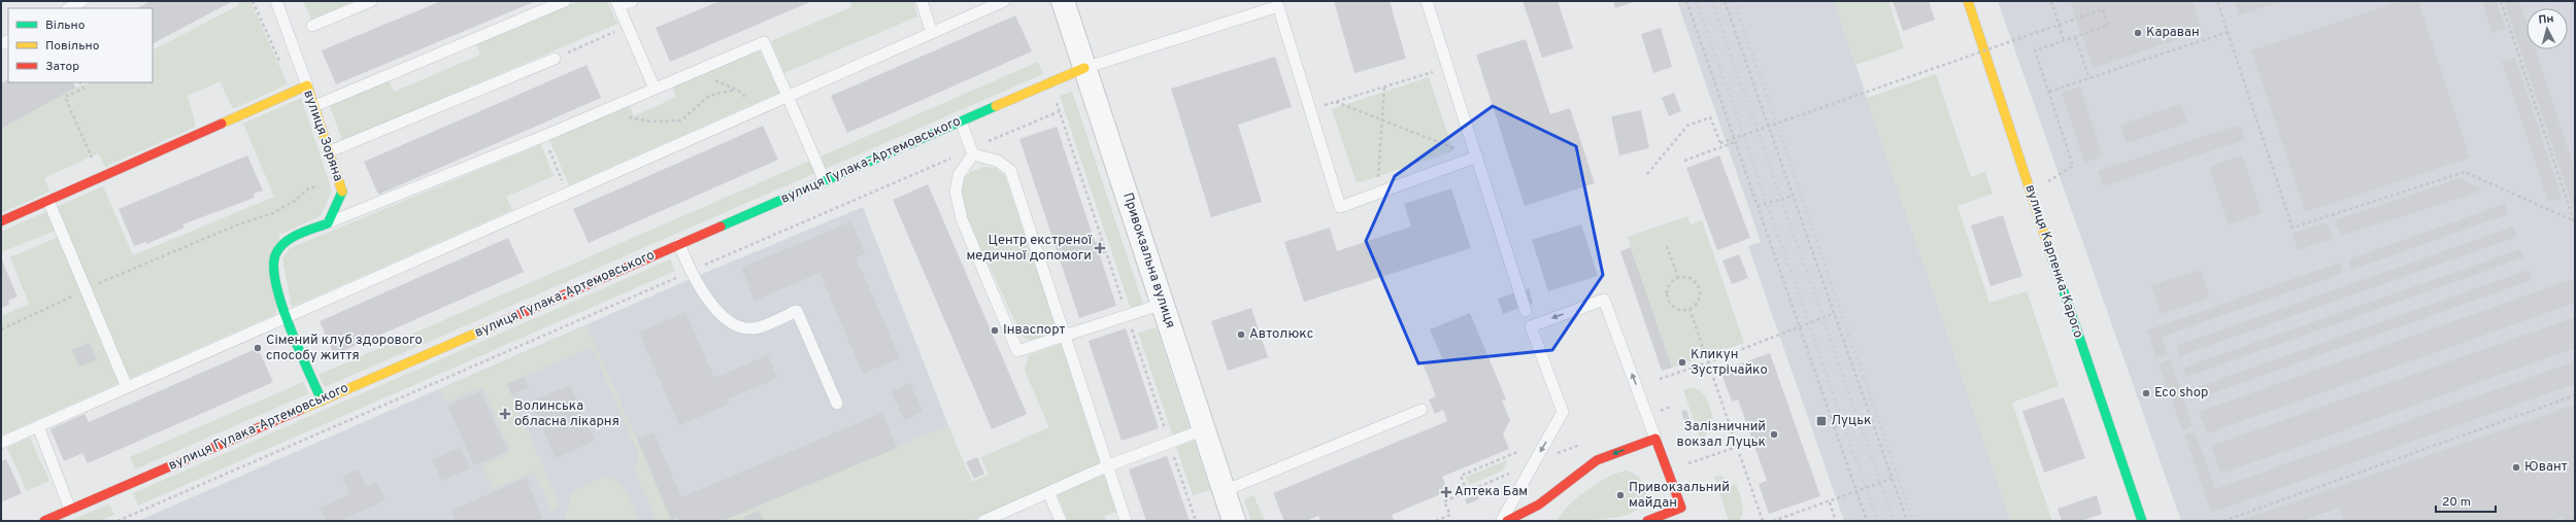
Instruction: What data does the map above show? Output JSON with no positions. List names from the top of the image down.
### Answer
{
  "streets": {
    "street": [
      "вулиця Зоряна",
      "вулиця Гулака-Артемовського",
      "Привокзальна вулиця",
      "вулиця Карпенка-Карого"
    ]
  },
  "crossings": [
    ["вулиця Гулака-Артемовського", "Привокзальна вулиця"]
  ],
  "places": {
    "other": [
      "Караван",
      "Інваспорт",
      "Автолюкс",
      "Сімений клуб здорового способу життя",
      "Кликун Зустрічайко",
      "Eco shop",
      "Залізничний вокзал Луцьк",
      "Ювант",
      "Привокзальний майдан"
    ],
    "health": ["Центр екстреної медичної допомоги", "Волинська обласна лікарня", "Аптека Бам"],
    "transit": ["Луцьк"]
  },
  "legend": ["Вільно", "Повільно", "Затор"],
  "scale_bar": "20 m",
  "north": "top"
}
